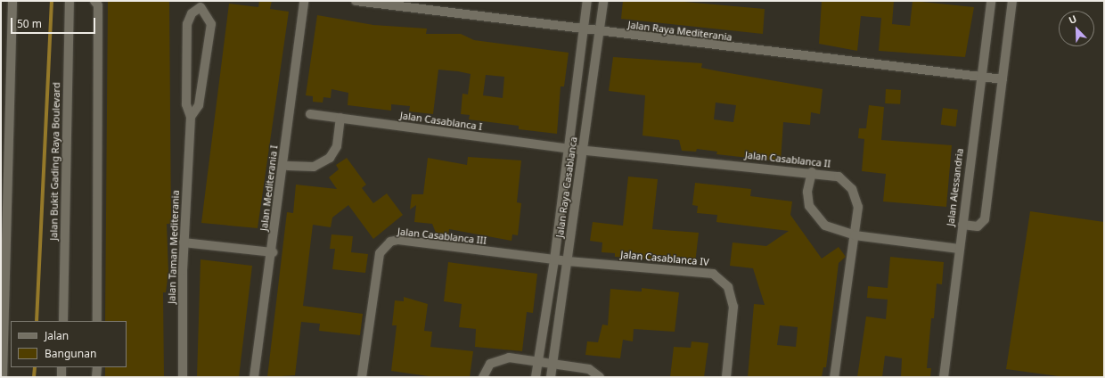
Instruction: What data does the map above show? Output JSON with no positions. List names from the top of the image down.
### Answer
{
  "streets": {
    "street": [
      "Jalan Raya Mediterania",
      "Jalan Casablanca I",
      "Jalan Casablanca II",
      "Jalan Bukit Gading Raya Boulevard",
      "Jalan Raya Casablanca",
      "Jalan Alessandria",
      "Jalan Mediterania I",
      "Jalan Casablanca III",
      "Jalan Taman Mediterania",
      "Jalan Casablanca IV"
    ]
  },
  "crossings": [
    ["Jalan Raya Mediterania", "Jalan Raya Casablanca"],
    ["Jalan Raya Mediterania", "Jalan Alessandria"],
    ["Jalan Casablanca I", "Jalan Casablanca II"],
    ["Jalan Casablanca I", "Jalan Raya Casablanca"],
    ["Jalan Casablanca II", "Jalan Raya Casablanca"],
    ["Jalan Raya Casablanca", "Jalan Casablanca III"],
    ["Jalan Raya Casablanca", "Jalan Casablanca IV"],
    ["Jalan Casablanca III", "Jalan Casablanca IV"]
  ],
  "legend": ["Jalan", "Bangunan"],
  "scale_bar": "50 m",
  "north": "top left"
}
